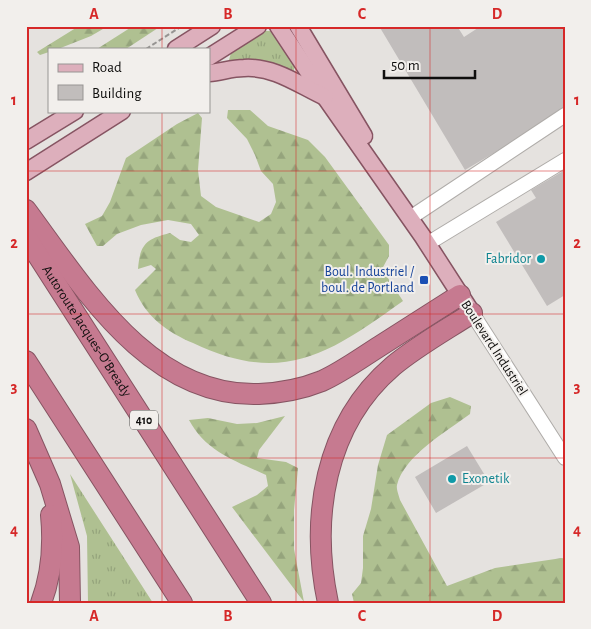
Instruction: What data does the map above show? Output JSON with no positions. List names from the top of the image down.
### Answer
{
  "streets": {
    "highway": ["Autoroute Jacques-O'Bready", "410"],
    "main road": ["Boulevard Industriel"]
  },
  "places": {
    "other": ["Fabridor", "Exonetik"],
    "transit": ["Boul. Industriel / boul. de Portland"]
  },
  "legend": ["Road", "Building"],
  "scale_bar": "50 m",
  "grid": {
    "columns": [
      "A",
      "B",
      "C",
      "D"
    ],
    "rows": [
      "1",
      "2",
      "3",
      "4"
    ]
  }
}
